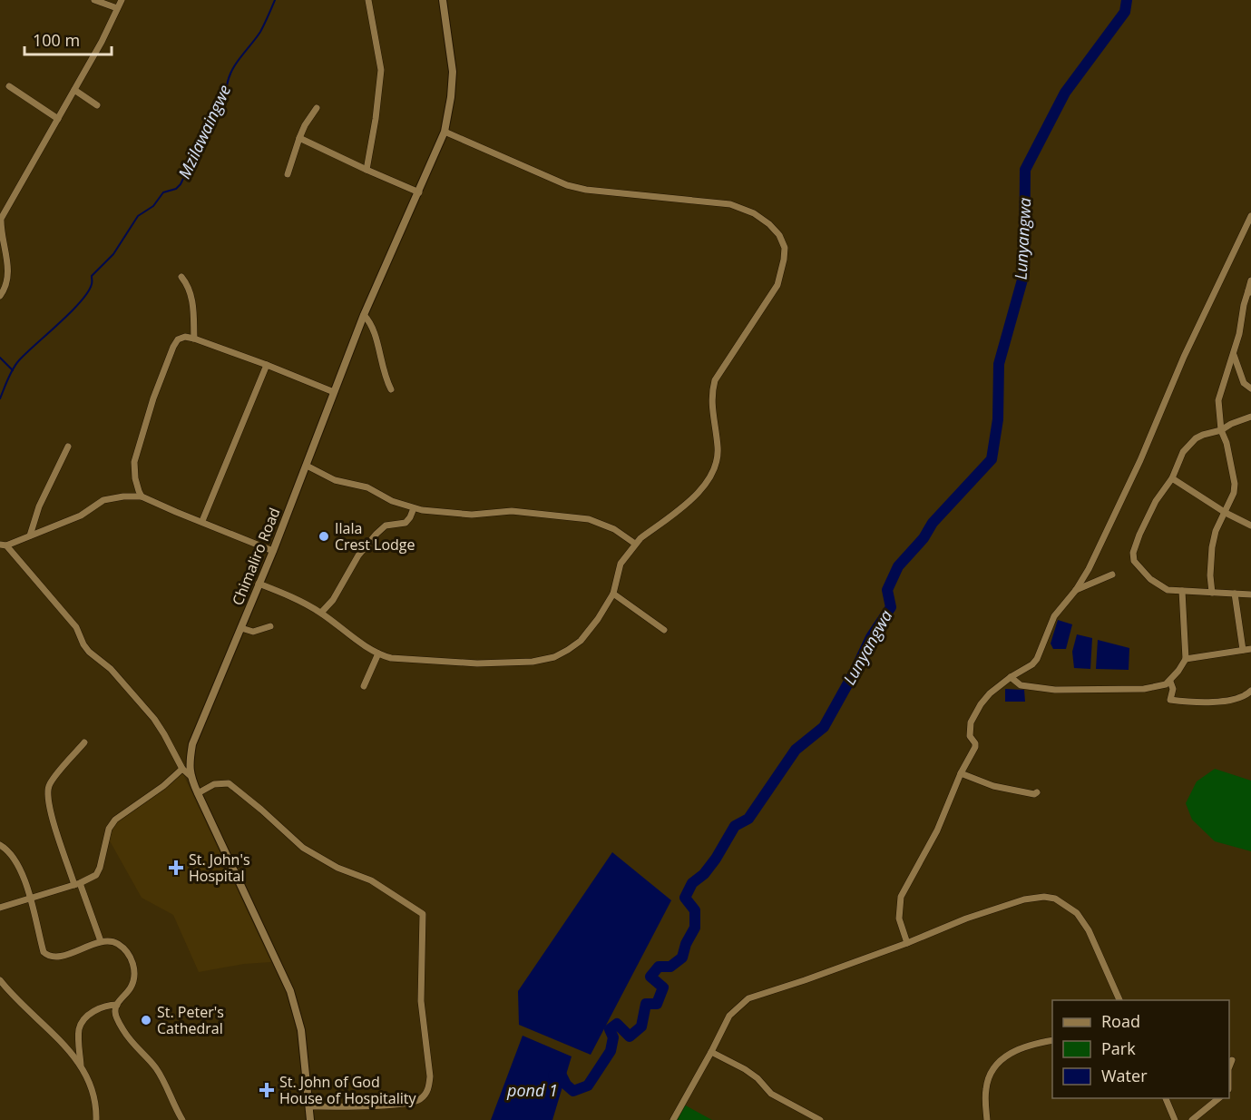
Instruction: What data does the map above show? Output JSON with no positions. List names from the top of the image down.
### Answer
{
  "streets": {
    "street": ["Chimaliro Road"]
  },
  "water": ["Mzilawaingwe", "Lunyangwa", "pond 1"],
  "places": {
    "other": ["Ilala Crest Lodge", "St. Peter's Cathedral"],
    "health": ["St. John's Hospital", "St. John of God House of Hospitality"]
  },
  "legend": ["Road", "Park", "Water"],
  "scale_bar": "100 m"
}
